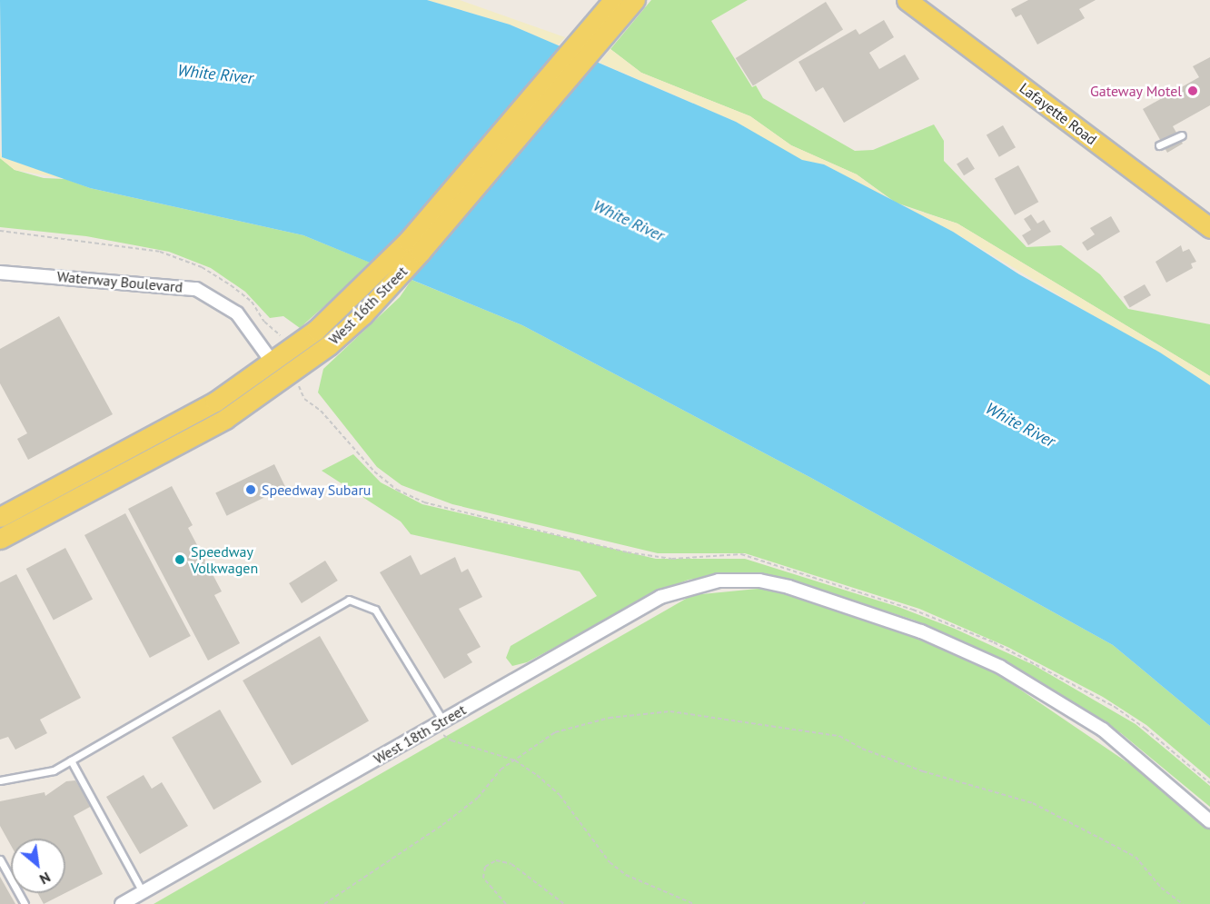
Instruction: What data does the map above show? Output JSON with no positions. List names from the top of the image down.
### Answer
{
  "streets": {
    "main road": ["Lafayette Road", "West 16th Street"],
    "street": ["Waterway Boulevard", "West 18th Street"]
  },
  "crossings": [
    ["Waterway Boulevard", "West 16th Street"]
  ],
  "water": ["White River"],
  "places": ["Gateway Motel", "Speedway Subaru", "Speedway Volkwagen"],
  "north": "bottom right"
}
